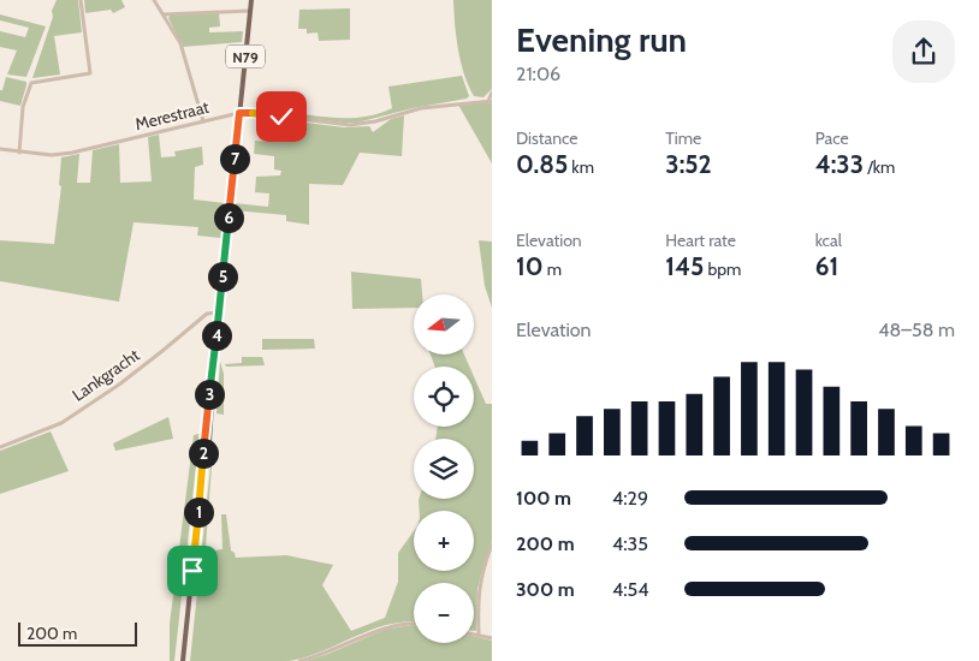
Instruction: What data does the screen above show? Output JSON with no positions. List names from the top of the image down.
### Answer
{
  "streets": {
    "main road": ["N79"],
    "street": ["Merestraat", "Lankgracht"]
  },
  "crossings": [
    ["N79", "Merestraat"],
    ["N79", "Lankgracht"]
  ],
  "scale_bar": "200 m",
  "north": "left",
  "page": {
    "heading": ["Evening run", "21:06"],
    "stats": [
      ["Distance", "0.85 km"],
      ["Time", "3:52"],
      ["Pace", "4:33 /km"],
      ["Elevation", "10 m"],
      ["Heart rate", "145 bpm"],
      ["kcal", "61"]
    ],
    "pins": [
      "7",
      "6",
      "5",
      "4",
      "3",
      "2",
      "1"
    ],
    "map_buttons": ["+", "−"],
    "chart": ["Elevation", "48–58 m"],
    "list": [
      {
        "name": "100 m",
        "note": "4:29"
      },
      {
        "name": "200 m",
        "note": "4:35"
      },
      {
        "name": "300 m",
        "note": "4:54"
      }
    ],
    "scale": "200 m"
  }
}
